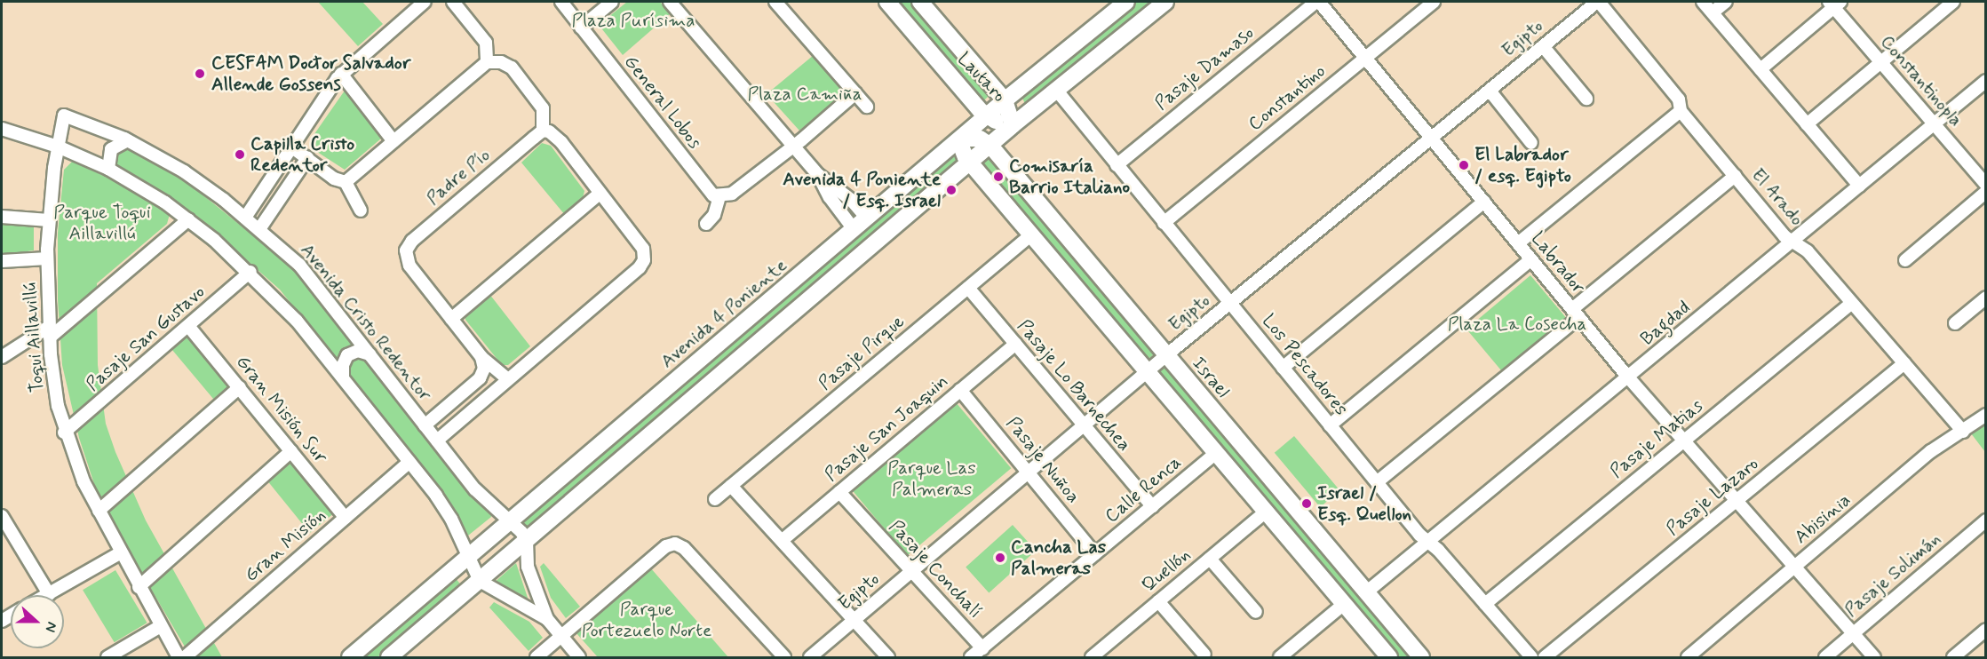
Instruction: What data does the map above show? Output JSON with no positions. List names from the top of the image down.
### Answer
{
  "streets": {
    "street": [
      "Egipto",
      "Pasaje Damaso",
      "Lautaro",
      "Constantinopla",
      "Constantino",
      "General Lobos",
      "Padre Pío",
      "El Arado",
      "Labrador",
      "Avenida 4 Poniente",
      "Avenida Cristo Redentor",
      "Bagdad",
      "Toqui Aillavillú",
      "Pasaje San Gustavo",
      "Pasaje Pirque",
      "Los Pescadores",
      "Israel",
      "Pasaje Lo Barnechea",
      "Gran Misión Sur",
      "Pasaje San Joaquin",
      "Pasaje Matias",
      "Pasaje Nuñoa",
      "Calle Renca",
      "Pasaje Lazaro",
      "Abisinia",
      "Gran Misión",
      "Pasaje Conchalí",
      "Quellón",
      "Pasaje Solimán"
    ]
  },
  "crossings": [
    ["Egipto", "El Arado"],
    ["Egipto", "Labrador"],
    ["Egipto", "Los Pescadores"],
    ["Egipto", "Israel"],
    ["Egipto", "Pasaje Lo Barnechea"],
    ["Egipto", "Pasaje Nuñoa"],
    ["Egipto", "Pasaje Conchalí"],
    ["Pasaje Damaso", "Labrador"],
    ["Pasaje Damaso", "Los Pescadores"],
    ["Lautaro", "Avenida 4 Poniente"],
    ["Constantinopla", "Bagdad"],
    ["Constantino", "Labrador"],
    ["Constantino", "Los Pescadores"],
    ["El Arado", "Bagdad"],
    ["El Arado", "Pasaje Matias"],
    ["El Arado", "Pasaje Lazaro"],
    ["El Arado", "Abisinia"],
    ["Labrador", "Bagdad"],
    ["Labrador", "Pasaje Matias"],
    ["Labrador", "Pasaje Lazaro"],
    ["Labrador", "Abisinia"],
    ["Labrador", "Pasaje Solimán"],
    ["Avenida 4 Poniente", "Avenida Cristo Redentor"],
    ["Avenida Cristo Redentor", "Toqui Aillavillú"],
    ["Bagdad", "Los Pescadores"],
    ["Bagdad", "Israel"],
    ["Toqui Aillavillú", "Pasaje San Gustavo"],
    ["Pasaje San Gustavo", "Gran Misión Sur"],
    ["Pasaje Pirque", "Pasaje Lo Barnechea"],
    ["Los Pescadores", "Pasaje Matias"],
    ["Pasaje Lo Barnechea", "Pasaje San Joaquin"],
    ["Pasaje Lo Barnechea", "Calle Renca"],
    ["Gran Misión Sur", "Gran Misión"],
    ["Pasaje San Joaquin", "Pasaje Nuñoa"],
    ["Pasaje San Joaquin", "Pasaje Conchalí"],
    ["Pasaje Nuñoa", "Calle Renca"],
    ["Calle Renca", "Pasaje Conchalí"]
  ],
  "parks": [
    "Plaza Purísima",
    "Plaza Camiña",
    "Parque Toqui Aillavillú",
    "Plaza La Cosecha",
    "Parque Las Palmeras",
    "Parque Portezuelo Norte"
  ],
  "places": [
    "CESFAM Doctor Salvador Allende Gossens",
    "Capilla Cristo Redentor",
    "El Labrador / esq. Egipto",
    "Comisaría Barrio Italiano",
    "Avenida 4 Poniente / Esq. Israel",
    "Israel / Esq. Quellon",
    "Cancha Las Palmeras"
  ],
  "north": "right"
}
